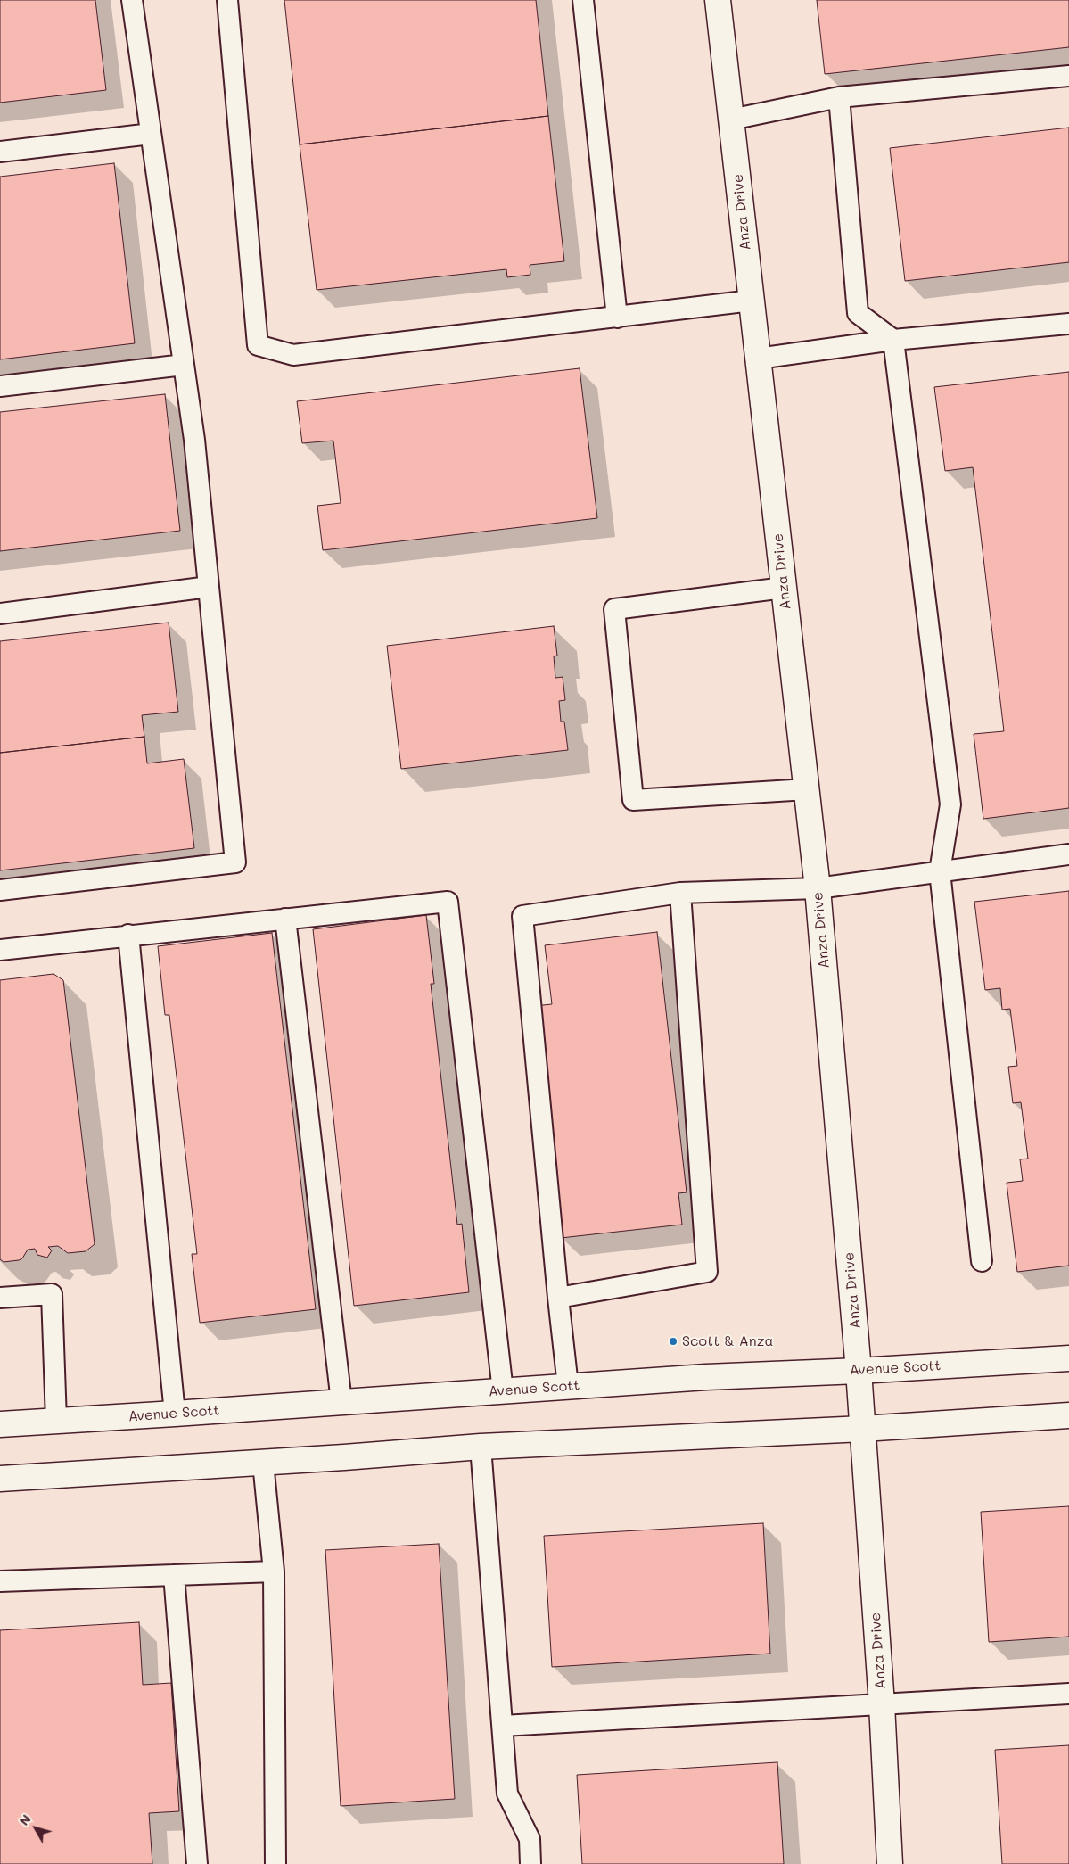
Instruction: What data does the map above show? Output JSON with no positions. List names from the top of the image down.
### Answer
{
  "streets": {
    "main road": ["Anza Drive", "Avenue Scott"]
  },
  "crossings": [
    ["Anza Drive", "Avenue Scott"]
  ],
  "places": ["Scott & Anza"],
  "north": "top left"
}
